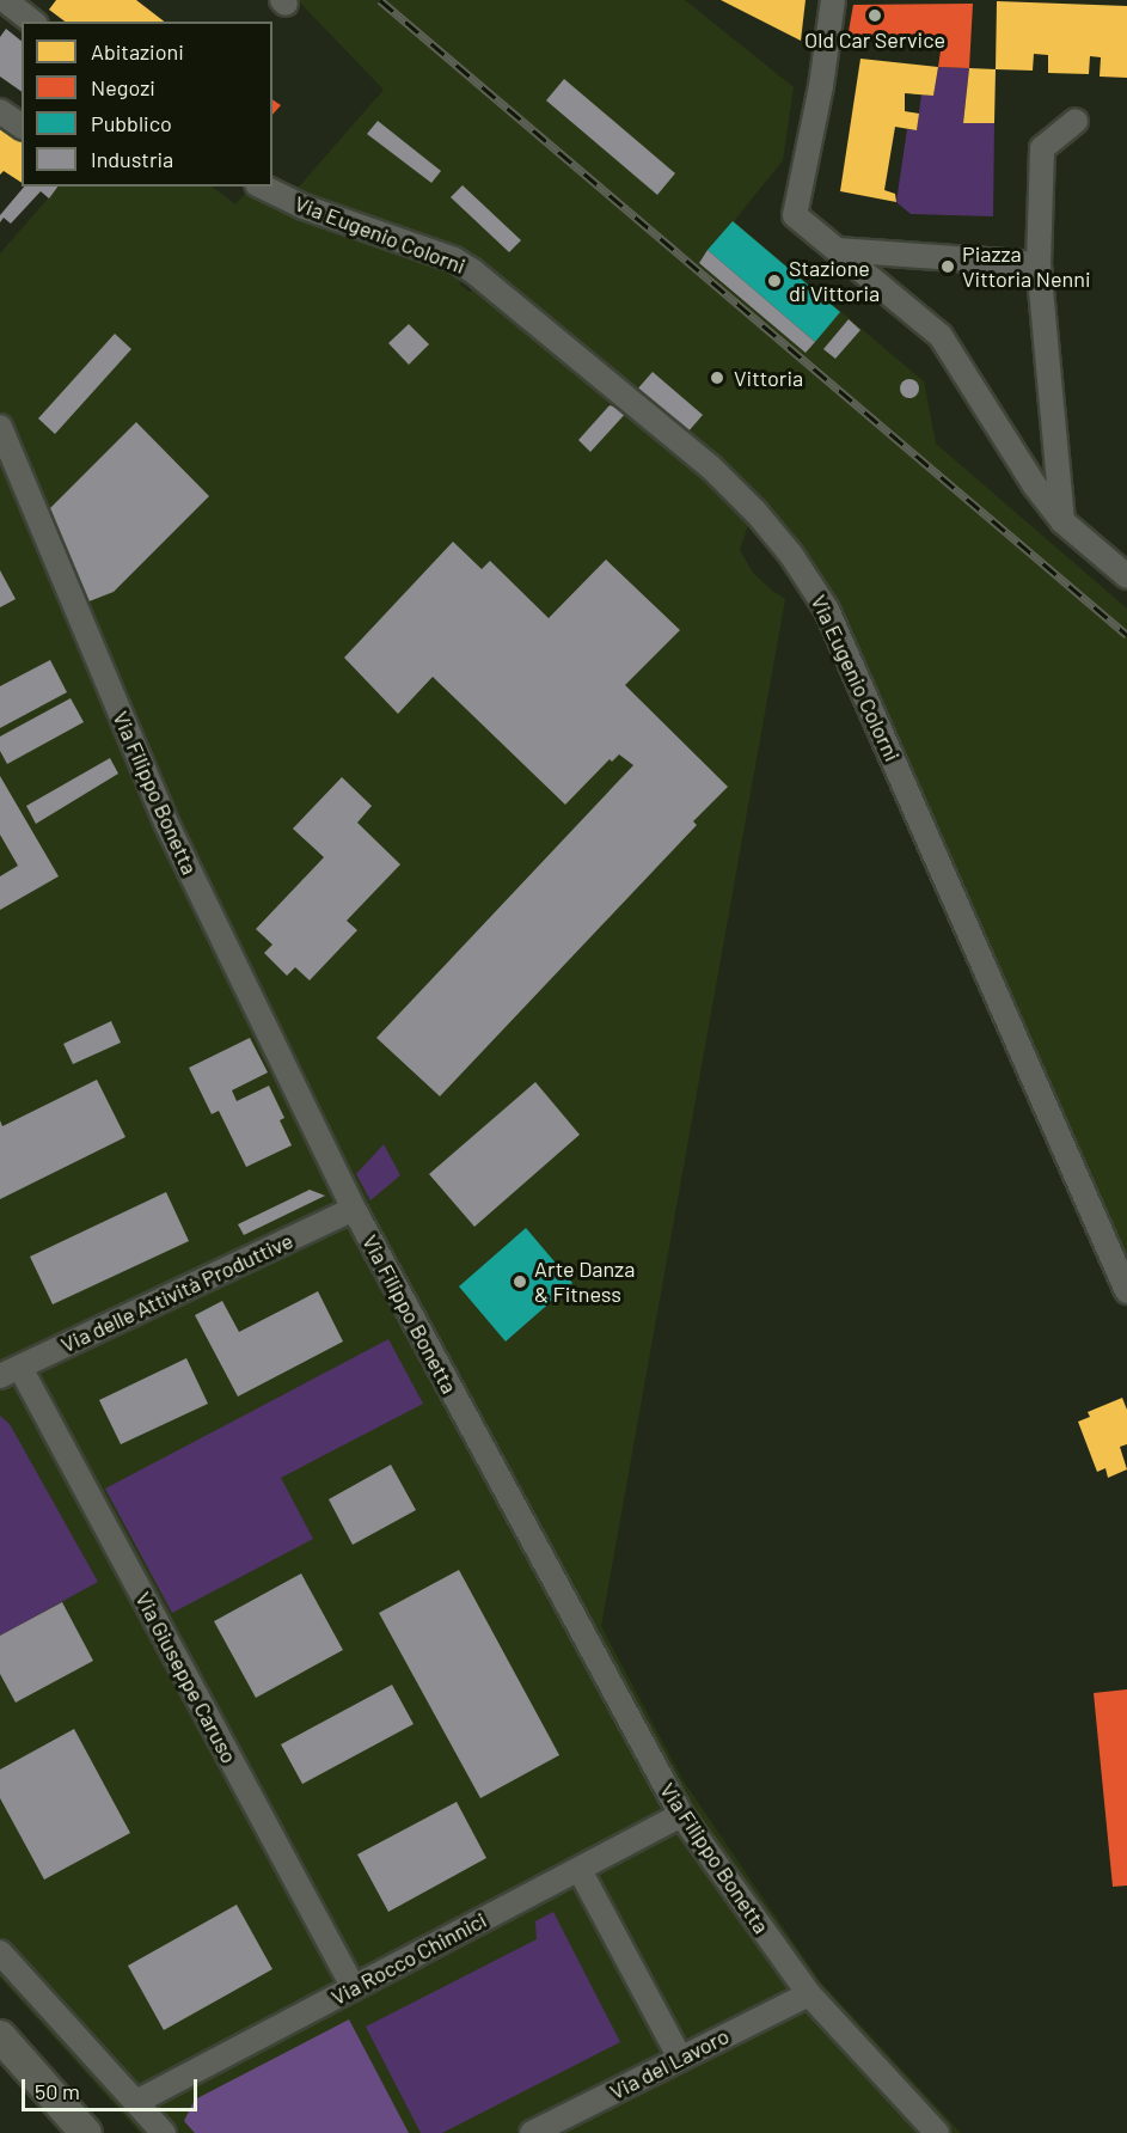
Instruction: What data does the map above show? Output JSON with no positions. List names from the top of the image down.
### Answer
{
  "streets": {
    "street": [
      "Via Eugenio Colorni",
      "Via Filippo Bonetta",
      "Via delle Attività Produttive",
      "Via Giuseppe Caruso",
      "Via Rocco Chinnici",
      "Via del Lavoro"
    ]
  },
  "crossings": [
    ["Via Filippo Bonetta", "Via delle Attività Produttive"],
    ["Via Filippo Bonetta", "Via Rocco Chinnici"],
    ["Via Filippo Bonetta", "Via del Lavoro"],
    ["Via delle Attività Produttive", "Via Giuseppe Caruso"],
    ["Via Giuseppe Caruso", "Via Rocco Chinnici"]
  ],
  "places": [
    "Old Car Service",
    "Piazza Vittoria Nenni",
    "Stazione di Vittoria",
    "Vittoria",
    "Arte Danza & Fitness"
  ],
  "legend": [
    "Abitazioni",
    "Negozi",
    "Pubblico",
    "Industria"
  ],
  "scale_bar": "50 m"
}
